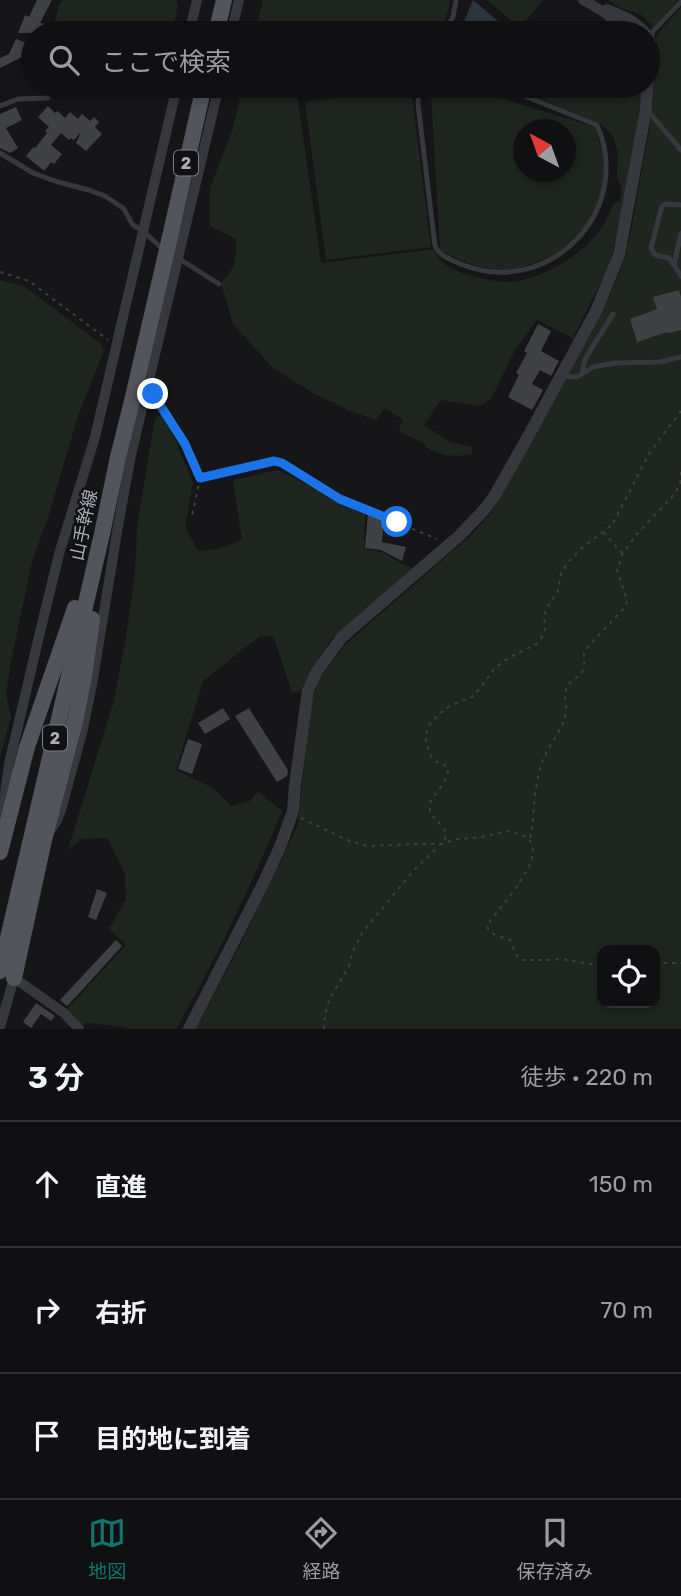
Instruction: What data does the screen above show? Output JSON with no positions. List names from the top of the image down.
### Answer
{
  "streets": {
    "main road": ["2", "山手幹線"]
  },
  "north": "top left",
  "page": {
    "search": "ここで検索",
    "heading": ["3 分", "徒歩 · 220 m"],
    "list": [
      ["直進", "150 m"],
      ["右折", "70 m"],
      "目的地に到着"
    ],
    "nav": ["地図", "経路", "保存済み"]
  }
}
